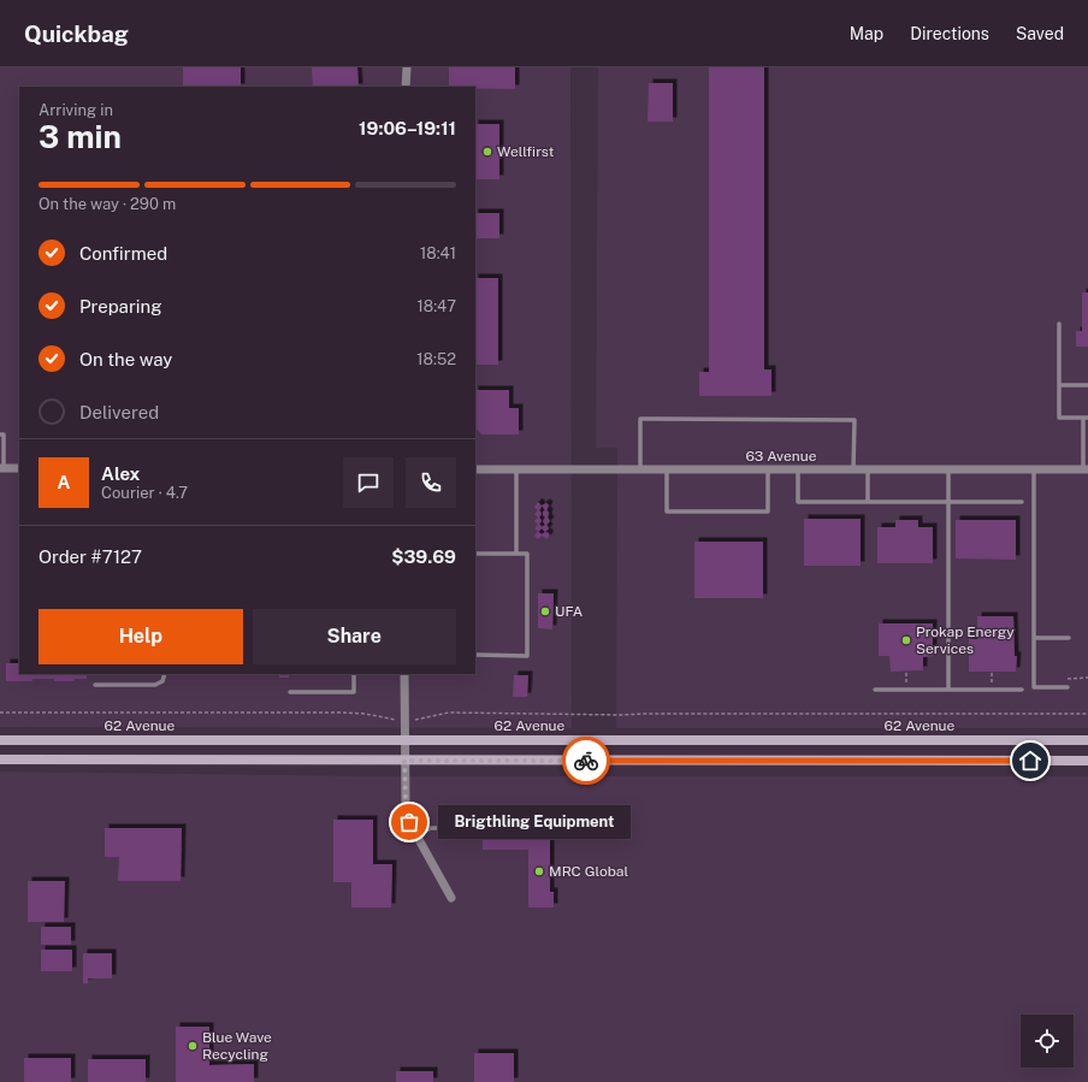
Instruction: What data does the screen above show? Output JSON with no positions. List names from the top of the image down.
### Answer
{
  "streets": {
    "main road": ["62 Avenue"],
    "street": ["63 Avenue"]
  },
  "places": [
    "Wellfirst",
    "UFA",
    "Prokap Energy Services",
    "Brigthling Equipment",
    "MRC Global",
    "Blue Wave Recycling"
  ],
  "page": {
    "header": "Quickbag",
    "nav": ["Map", "Directions", "Saved"],
    "heading": ["3 min", "Arriving in", "19:06–19:11"],
    "panel": [
      "Alex",
      "Courier · 4.7",
      "Order #7127",
      "$39.69"
    ],
    "bar": "On the way · 290 m",
    "list": [
      ["Confirmed", "18:41"],
      ["Preparing", "18:47"],
      ["On the way", "18:52"],
      "Delivered"
    ],
    "round": "A",
    "buttons": ["Help", "Share"],
    "bubble": "Brigthling Equipment"
  }
}
